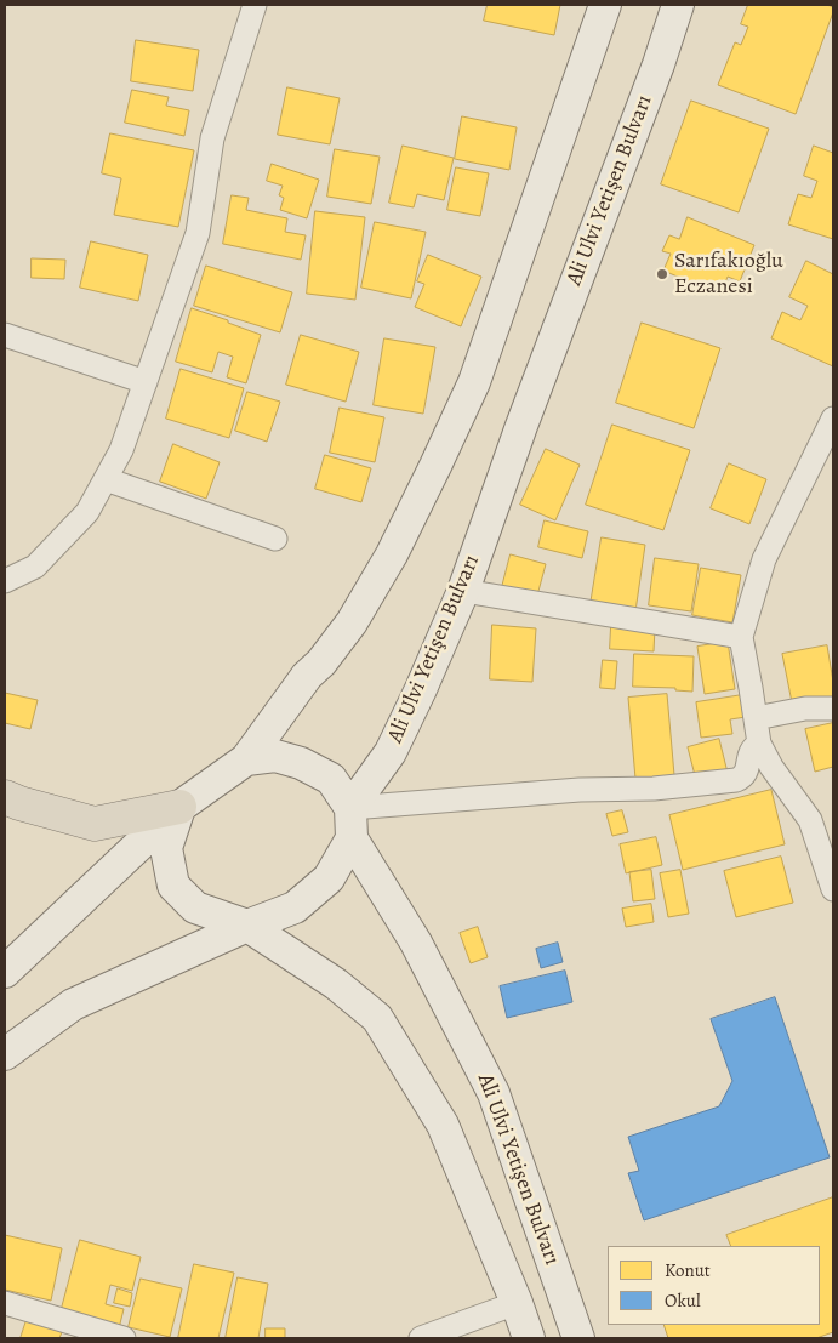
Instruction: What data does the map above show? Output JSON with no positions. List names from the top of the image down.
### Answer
{
  "streets": {
    "main road": ["Ali Ulvi Yetişen Bulvarı"]
  },
  "places": ["Sarıfakıoğlu Eczanesi"],
  "legend": ["Konut", "Okul"]
}
